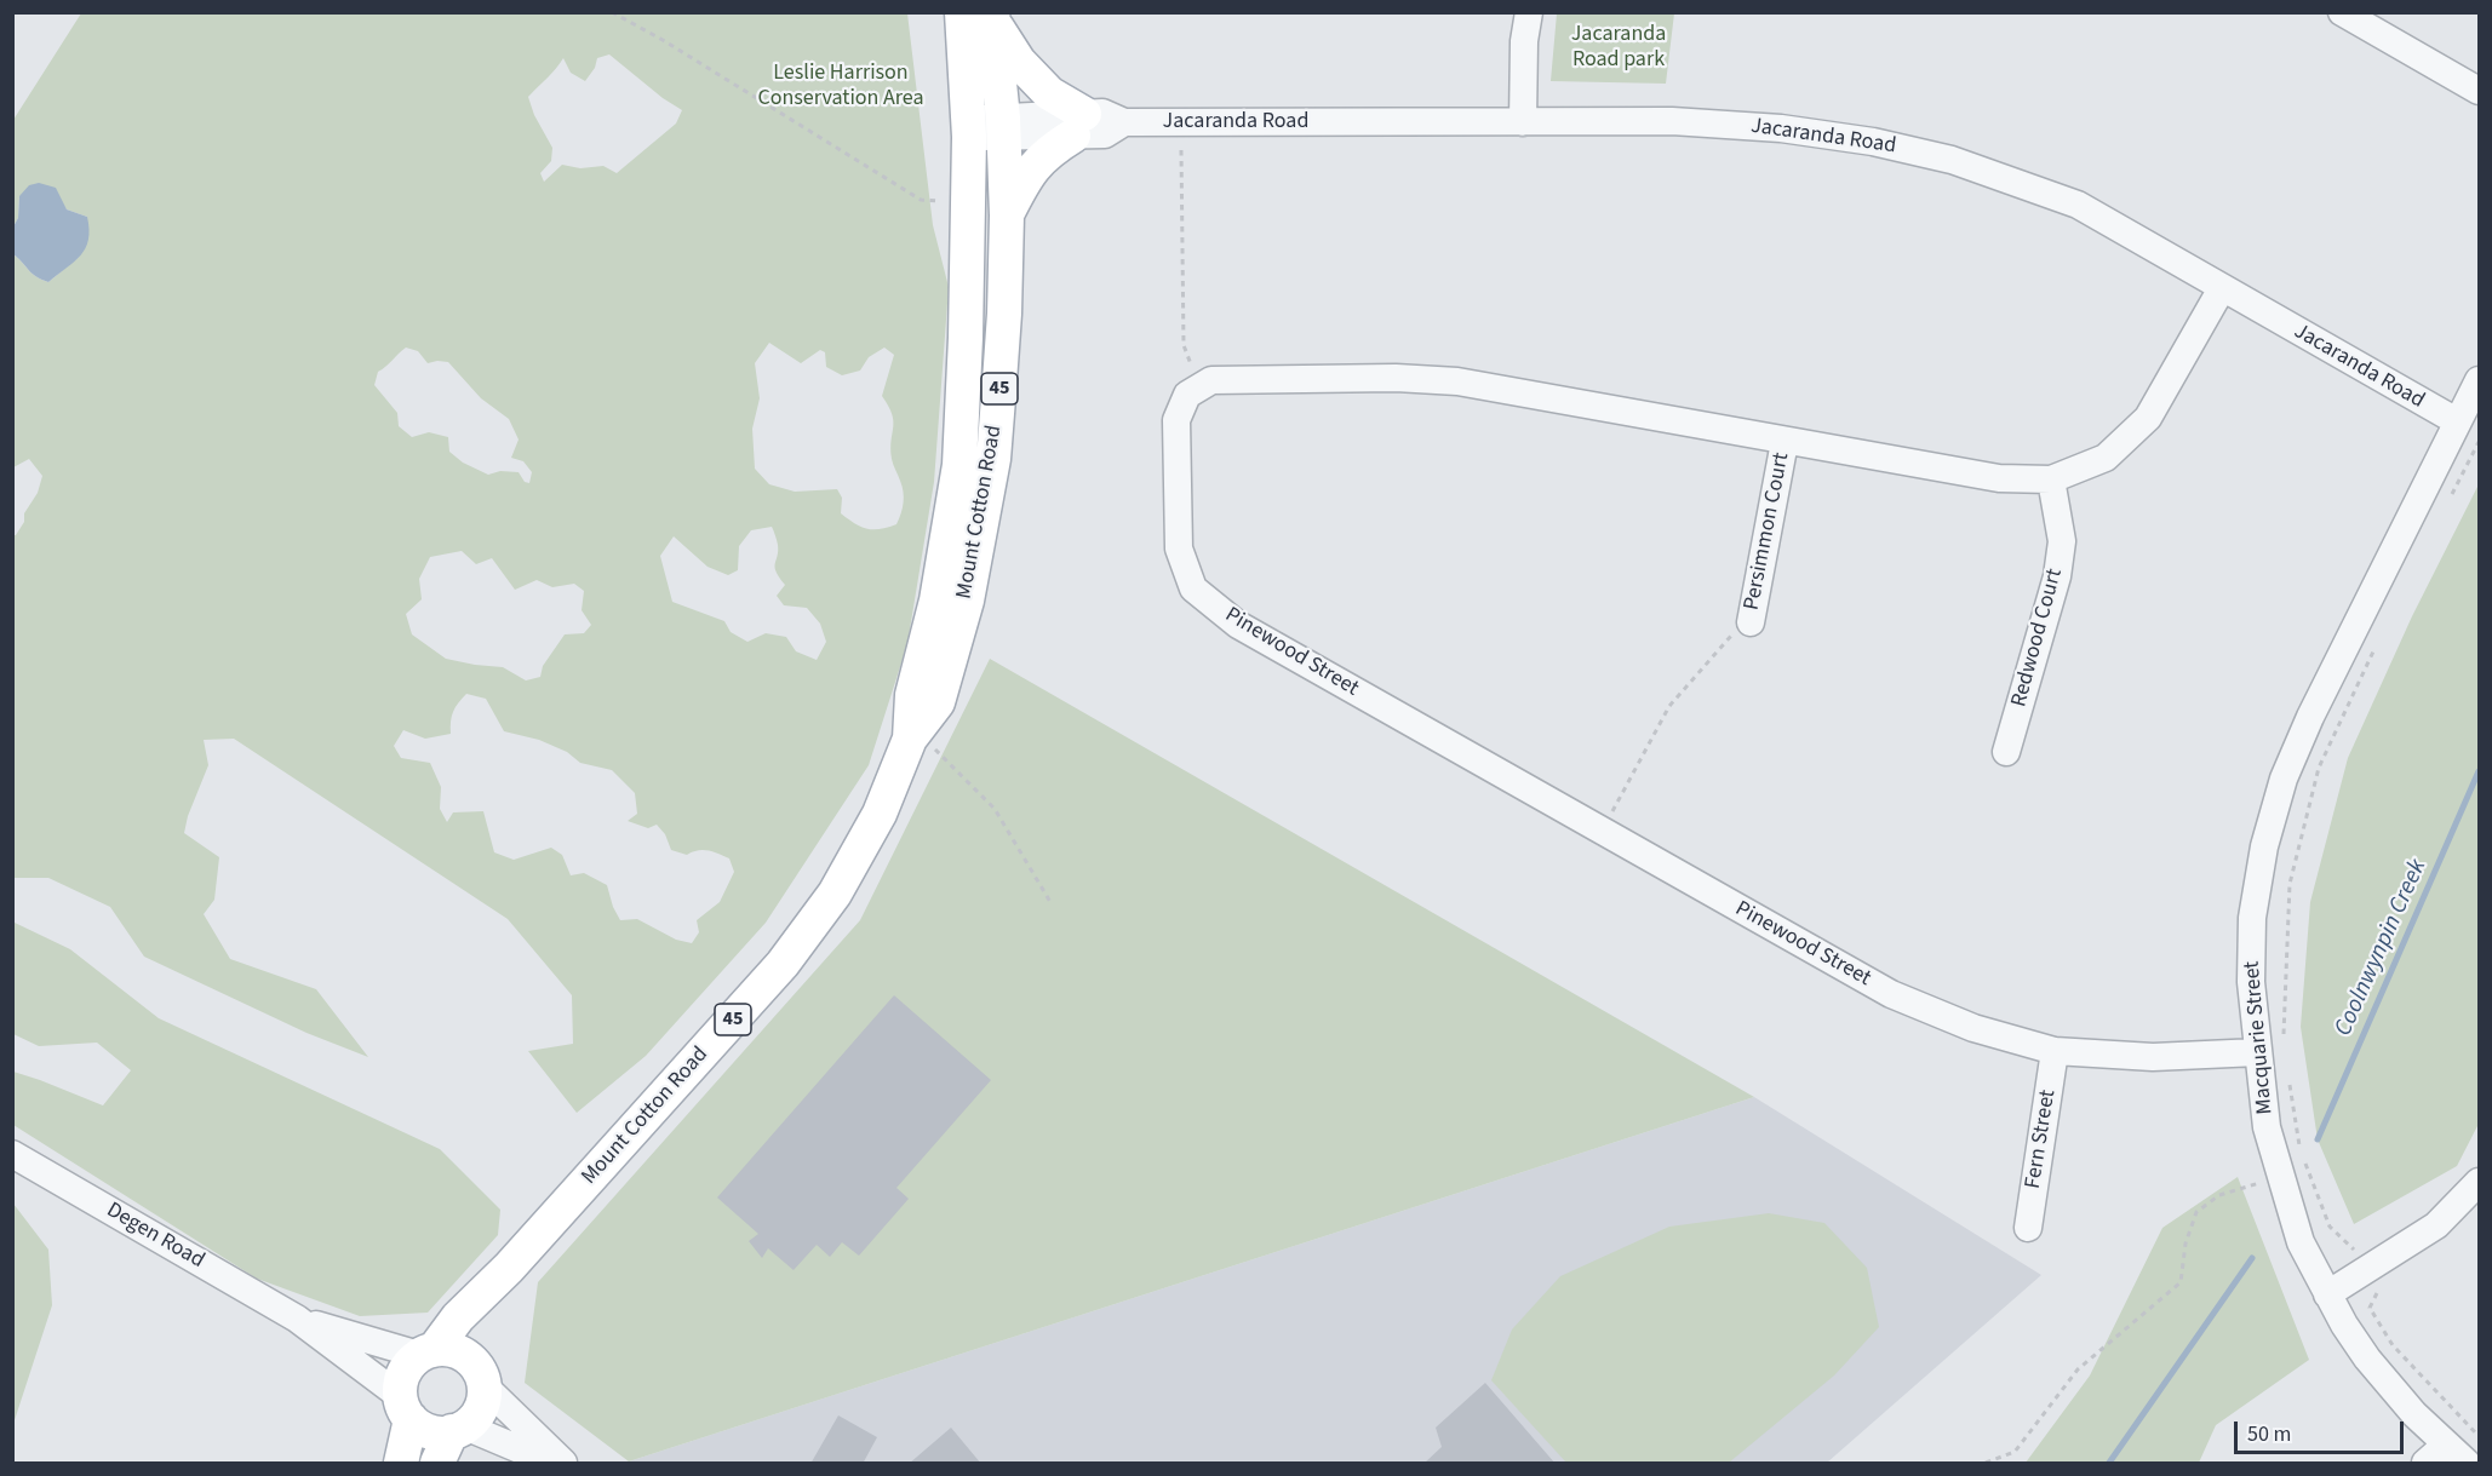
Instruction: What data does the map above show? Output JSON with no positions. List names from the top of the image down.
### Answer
{
  "streets": {
    "main road": ["45", "Mount Cotton Road"],
    "street": [
      "Jacaranda Road",
      "Persimmon Court",
      "Redwood Court",
      "Pinewood Street",
      "Macquarie Street",
      "Fern Street",
      "Degen Road"
    ]
  },
  "crossings": [
    ["Jacaranda Road", "Mount Cotton Road"],
    ["Jacaranda Road", "Macquarie Street"],
    ["45", "Mount Cotton Road"],
    ["45", "Degen Road"],
    ["Mount Cotton Road", "Degen Road"],
    ["Pinewood Street", "Macquarie Street"],
    ["Pinewood Street", "Fern Street"]
  ],
  "water": ["Coolnwynpin Creek"],
  "parks": ["Jacaranda Road park", "Leslie Harrison Conservation Area"],
  "scale_bar": "50 m"
}
